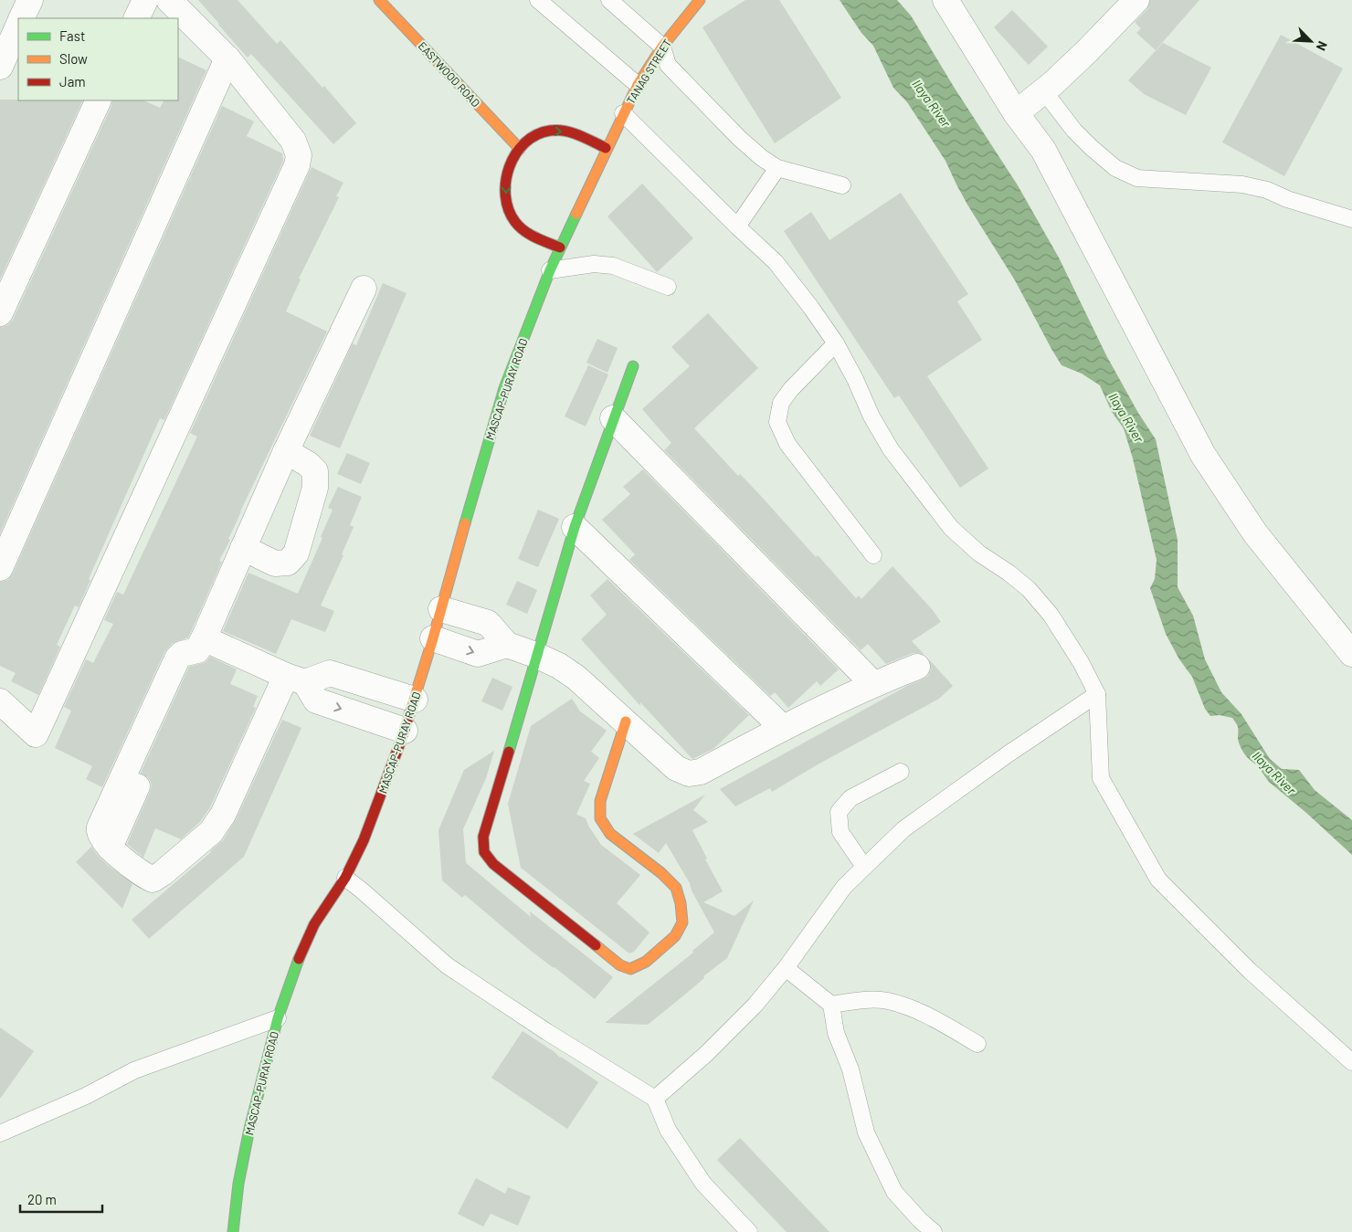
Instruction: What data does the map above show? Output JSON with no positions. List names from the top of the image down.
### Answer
{
  "streets": {
    "street": ["TANAG STREET", "EASTWOOD ROAD", "MASCAP-PURAY ROAD"]
  },
  "crossings": [
    ["TANAG STREET", "MASCAP-PURAY ROAD"]
  ],
  "water": ["Ilaya River"],
  "legend": ["Fast", "Slow", "Jam"],
  "scale_bar": "20 m",
  "north": "bottom right"
}
